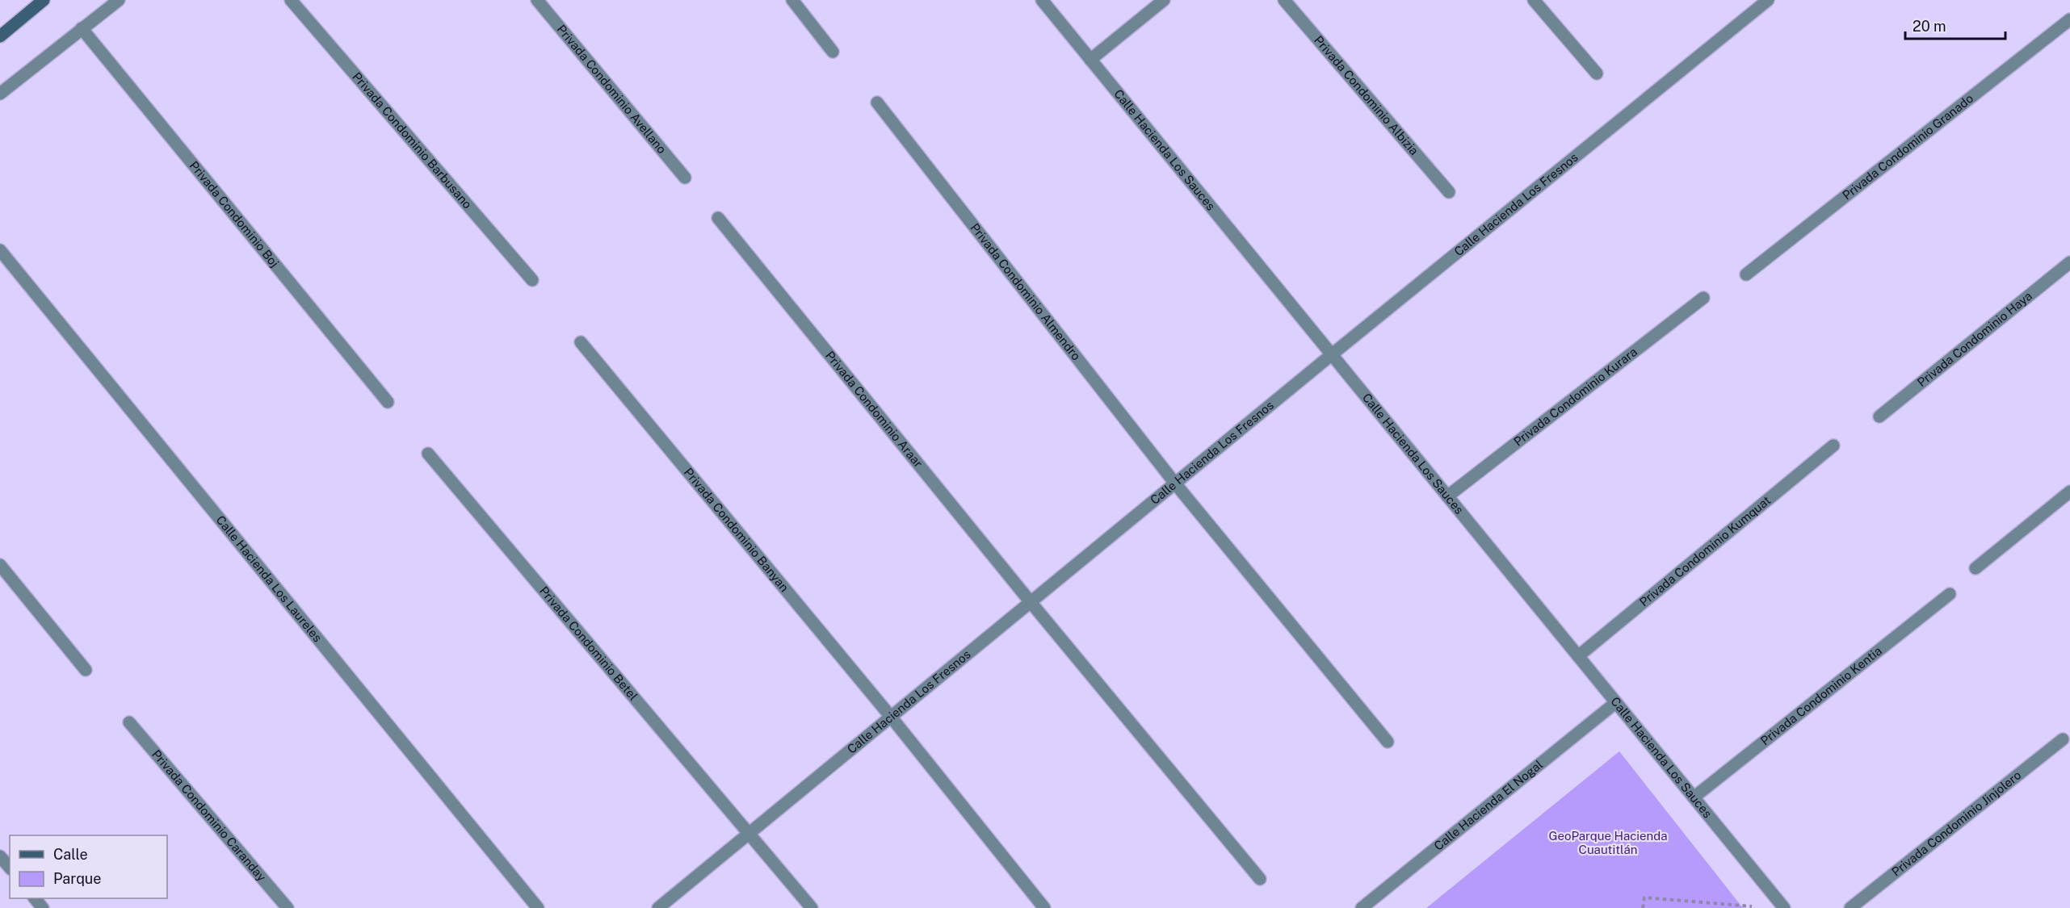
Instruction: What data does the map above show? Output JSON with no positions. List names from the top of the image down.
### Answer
{
  "streets": {
    "street": [
      "Privada Condominio Avellano",
      "Privada Condominio Albizia",
      "Privada Condominio Barbusano",
      "Privada Condominio Granado",
      "Calle Hacienda Los Sauces",
      "Calle Hacienda Los Fresnos",
      "Privada Condominio Boj",
      "Privada Condominio Almendro",
      "Privada Condominio Haya",
      "Privada Condominio Kurara",
      "Privada Condominio Araar",
      "Privada Condominio Banyan",
      "Privada Condominio Kumquat",
      "Calle Hacienda Los Laureles",
      "Privada Condominio Betel",
      "Privada Condominio Kentia",
      "Calle Hacienda El Nogal",
      "Privada Condominio Caranday",
      "Privada Condominio Jinjolero"
    ]
  },
  "crossings": [
    ["Calle Hacienda Los Sauces", "Calle Hacienda Los Fresnos"],
    ["Calle Hacienda Los Sauces", "Privada Condominio Kurara"],
    ["Calle Hacienda Los Sauces", "Privada Condominio Kumquat"],
    ["Calle Hacienda Los Sauces", "Privada Condominio Kentia"],
    ["Calle Hacienda Los Sauces", "Calle Hacienda El Nogal"],
    ["Calle Hacienda Los Fresnos", "Privada Condominio Almendro"],
    ["Calle Hacienda Los Fresnos", "Privada Condominio Araar"],
    ["Calle Hacienda Los Fresnos", "Privada Condominio Banyan"],
    ["Calle Hacienda Los Fresnos", "Privada Condominio Betel"]
  ],
  "parks": ["GeoParque Hacienda Cuautitlán"],
  "legend": ["Calle", "Parque"],
  "scale_bar": "20 m"
}
